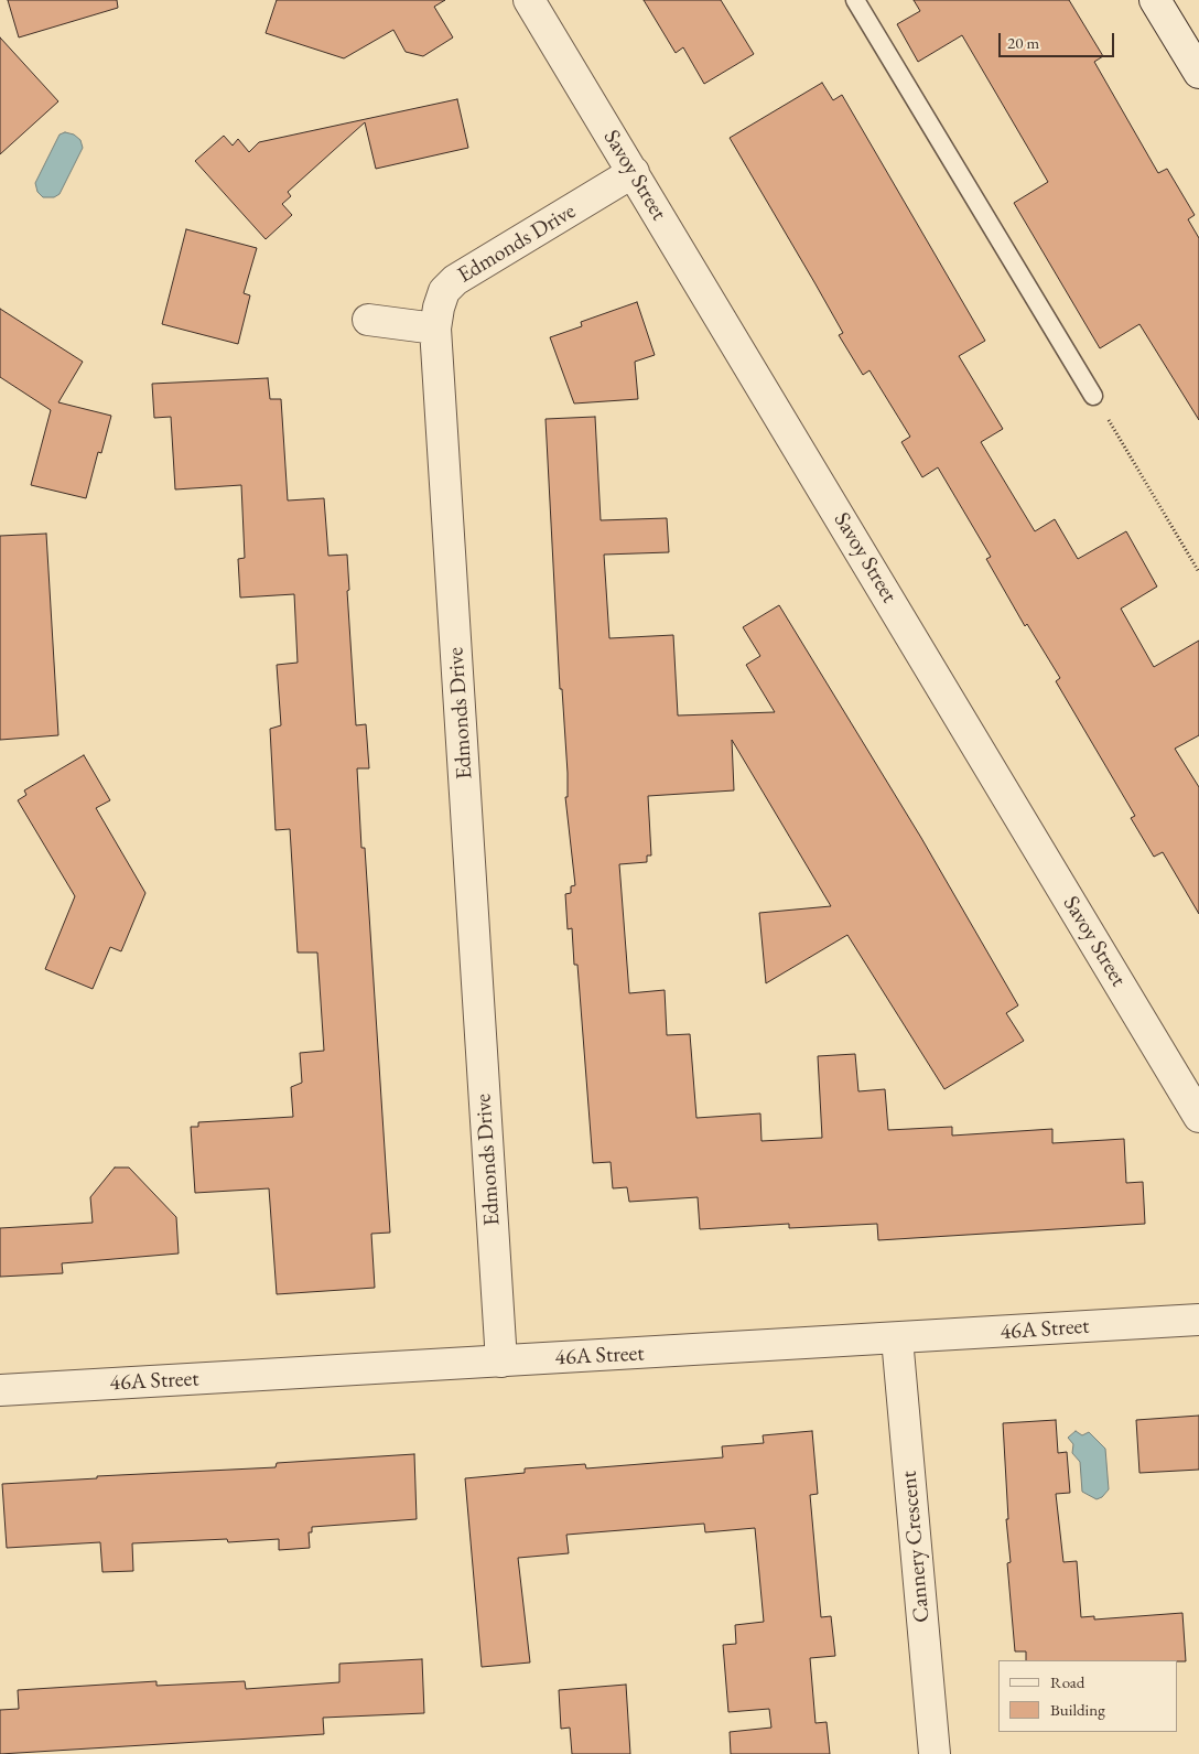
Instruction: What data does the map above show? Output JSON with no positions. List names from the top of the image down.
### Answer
{
  "streets": {
    "street": [
      "Savoy Street",
      "Edmonds Drive",
      "46A Street",
      "Cannery Crescent"
    ]
  },
  "crossings": [
    ["Savoy Street", "Edmonds Drive"],
    ["Edmonds Drive", "46A Street"],
    ["46A Street", "Cannery Crescent"]
  ],
  "legend": ["Road", "Building"],
  "scale_bar": "20 m"
}
